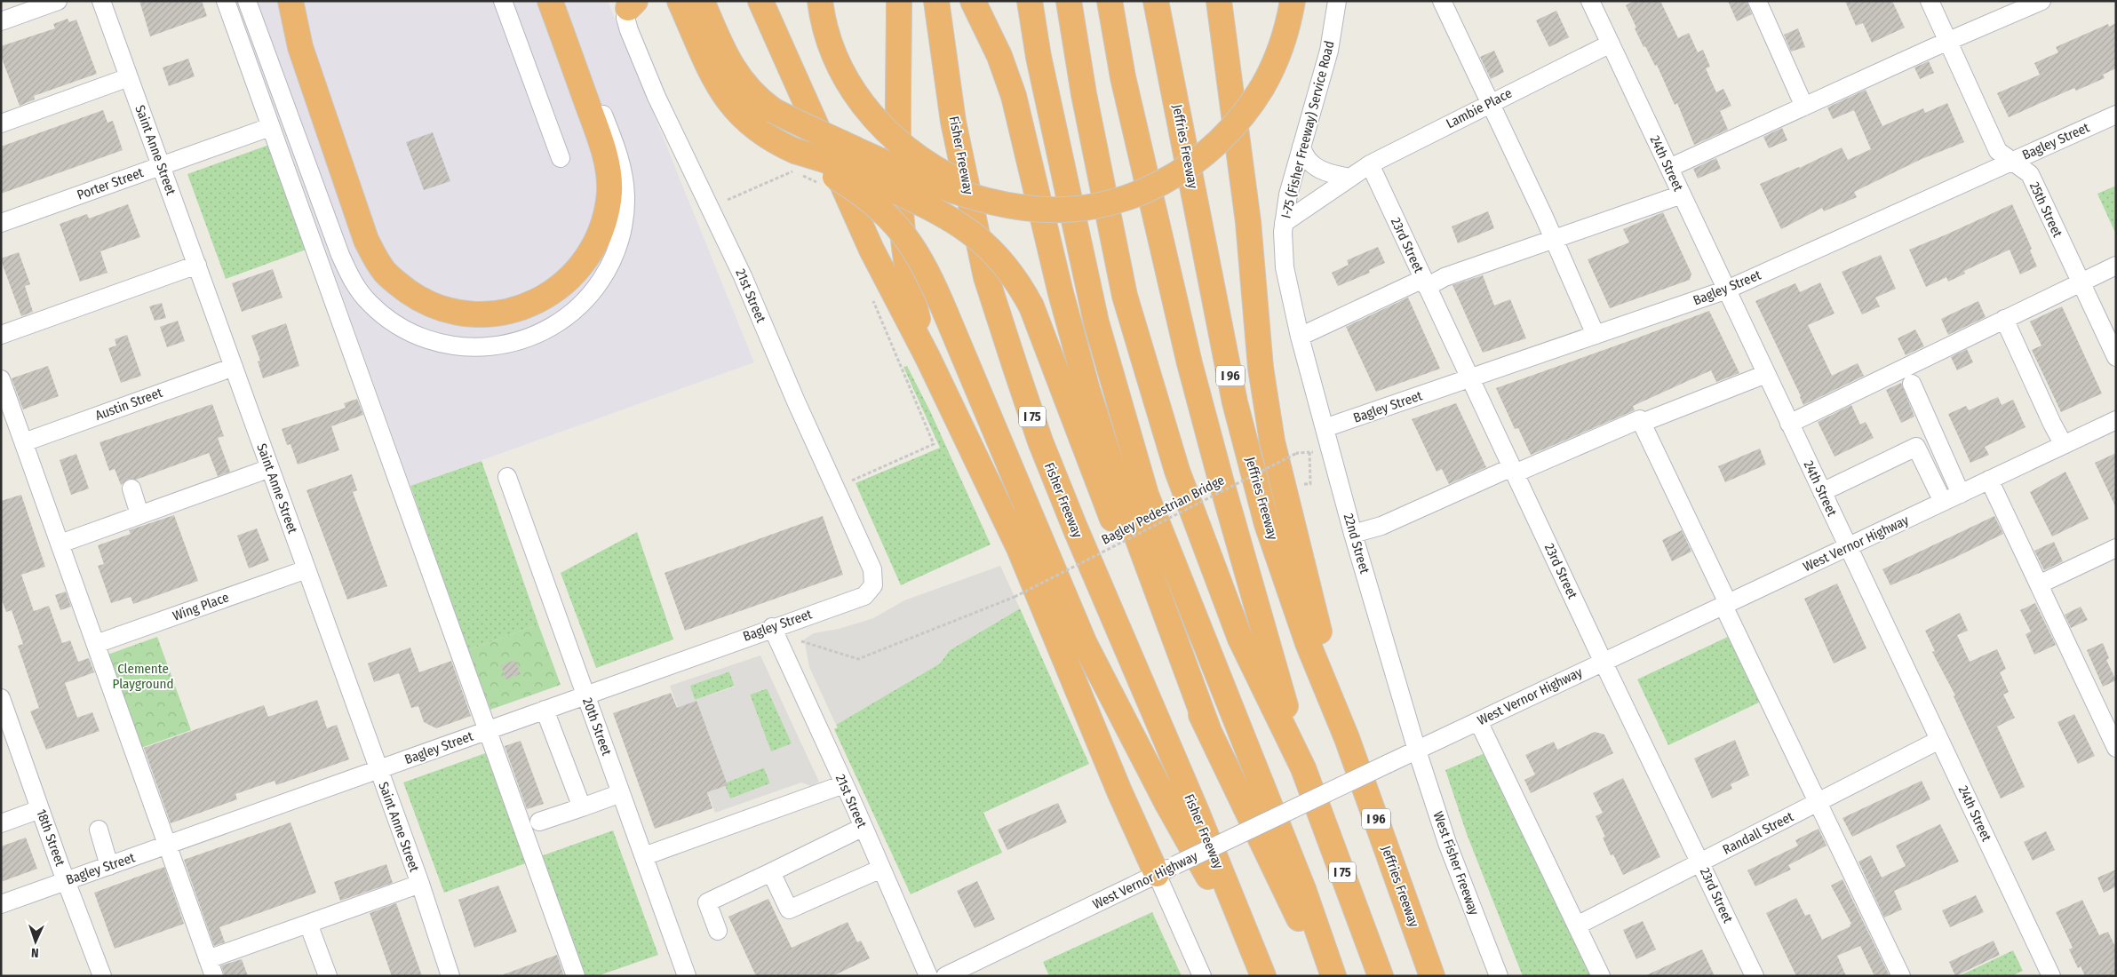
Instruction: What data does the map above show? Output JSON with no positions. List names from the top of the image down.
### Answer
{
  "streets": {
    "highway": [
      "Jeffries Freeway",
      "Fisher Freeway",
      "I 96",
      "I 75"
    ],
    "street": [
      "Lambie Place",
      "I-75 (Fisher Freeway) Service Road",
      "Bagley Street",
      "Saint Anne Street",
      "24th Street",
      "Porter Street",
      "25th Street",
      "23rd Street",
      "21st Street",
      "Austin Street",
      "22nd Street",
      "West Vernor Highway",
      "Wing Place",
      "20th Street",
      "Randall Street",
      "18th Street",
      "West Fisher Freeway"
    ],
    "path": ["Bagley Pedestrian Bridge"]
  },
  "crossings": [
    ["Lambie Place", "I-75 (Fisher Freeway) Service Road"],
    ["Lambie Place", "24th Street"],
    ["Lambie Place", "23rd Street"],
    ["I-75 (Fisher Freeway) Service Road", "22nd Street"],
    ["Bagley Street", "Saint Anne Street"],
    ["Bagley Street", "24th Street"],
    ["Bagley Street", "25th Street"],
    ["Bagley Street", "23rd Street"],
    ["Bagley Street", "21st Street"],
    ["Bagley Street", "22nd Street"],
    ["Bagley Street", "20th Street"],
    ["Bagley Street", "18th Street"],
    ["Saint Anne Street", "Porter Street"],
    ["Saint Anne Street", "Austin Street"],
    ["Saint Anne Street", "Wing Place"],
    ["24th Street", "West Vernor Highway"],
    ["24th Street", "Randall Street"],
    ["23rd Street", "West Vernor Highway"],
    ["23rd Street", "Randall Street"],
    ["22nd Street", "West Vernor Highway"],
    ["22nd Street", "West Fisher Freeway"],
    ["West Vernor Highway", "West Fisher Freeway"]
  ],
  "parks": ["Clemente Playground"],
  "north": "bottom"
}
